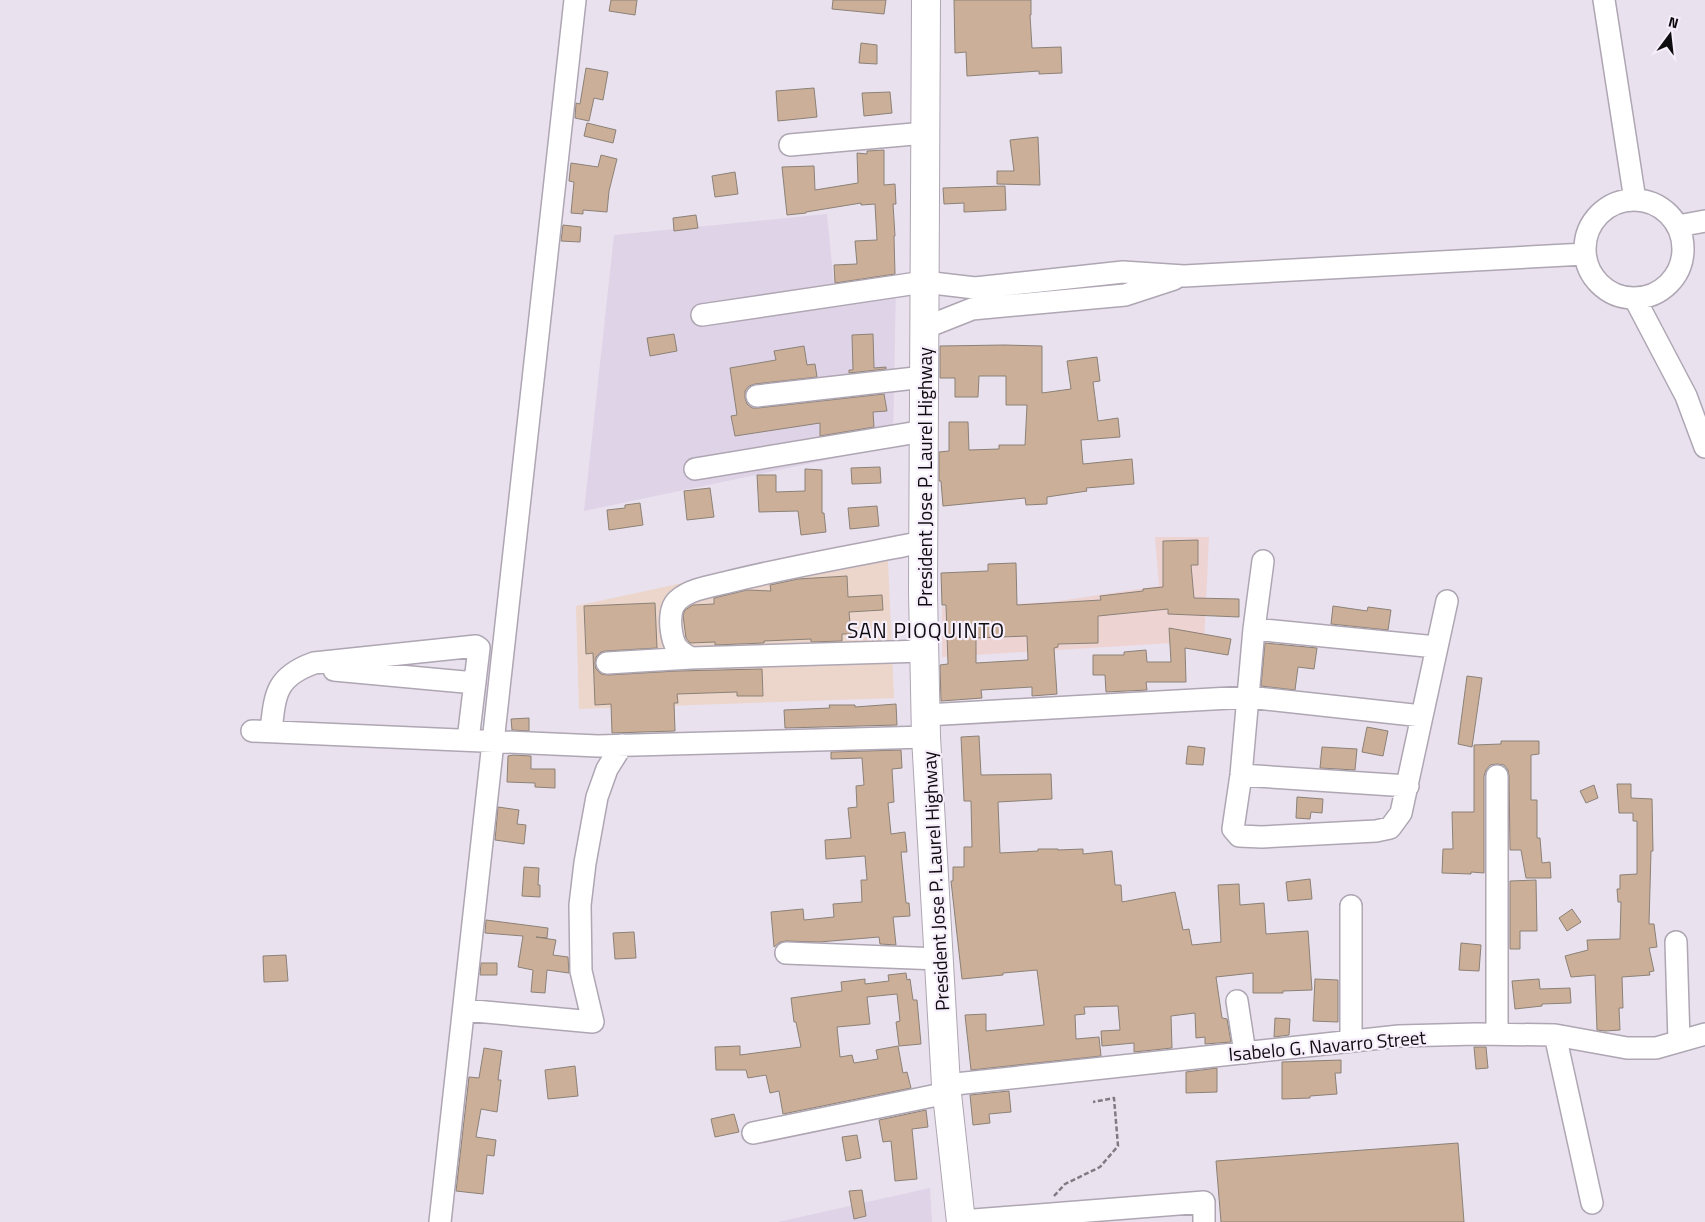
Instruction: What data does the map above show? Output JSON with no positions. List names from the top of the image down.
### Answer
{
  "streets": {
    "highway": ["President Jose P. Laurel Highway"],
    "street": ["Isabelo G. Navarro Street"]
  },
  "crossings": [
    ["President Jose P. Laurel Highway", "Isabelo G. Navarro Street"]
  ],
  "districts": ["SAN PIOQUINTO"],
  "north": "top"
}
